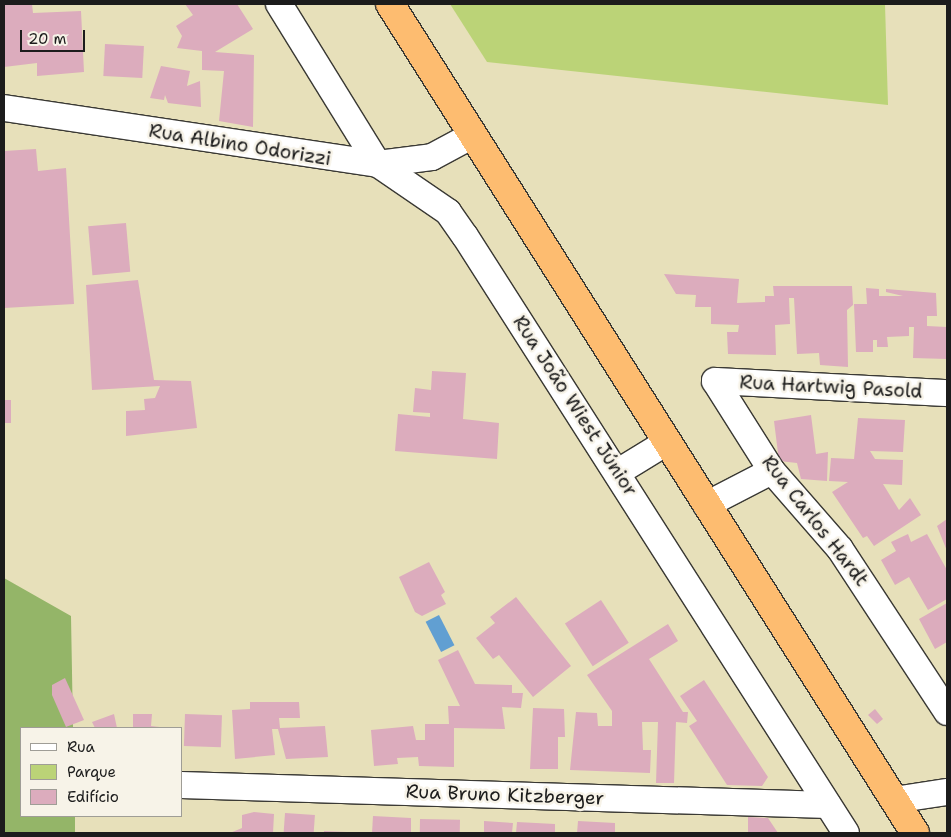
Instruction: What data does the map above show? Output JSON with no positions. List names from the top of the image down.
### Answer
{
  "streets": {
    "street": [
      "Rua Albino Odorizzi",
      "Rua Hartwig Pasold",
      "Rua João Wiest Júnior",
      "Rua Carlos Hardt",
      "Rua Bruno Kitzberger"
    ]
  },
  "crossings": [
    ["Rua Albino Odorizzi", "Rua João Wiest Júnior"],
    ["Rua Hartwig Pasold", "Rua Carlos Hardt"],
    ["Rua João Wiest Júnior", "Rua Bruno Kitzberger"]
  ],
  "legend": ["Rua", "Parque", "Edifício"],
  "scale_bar": "20 m"
}
